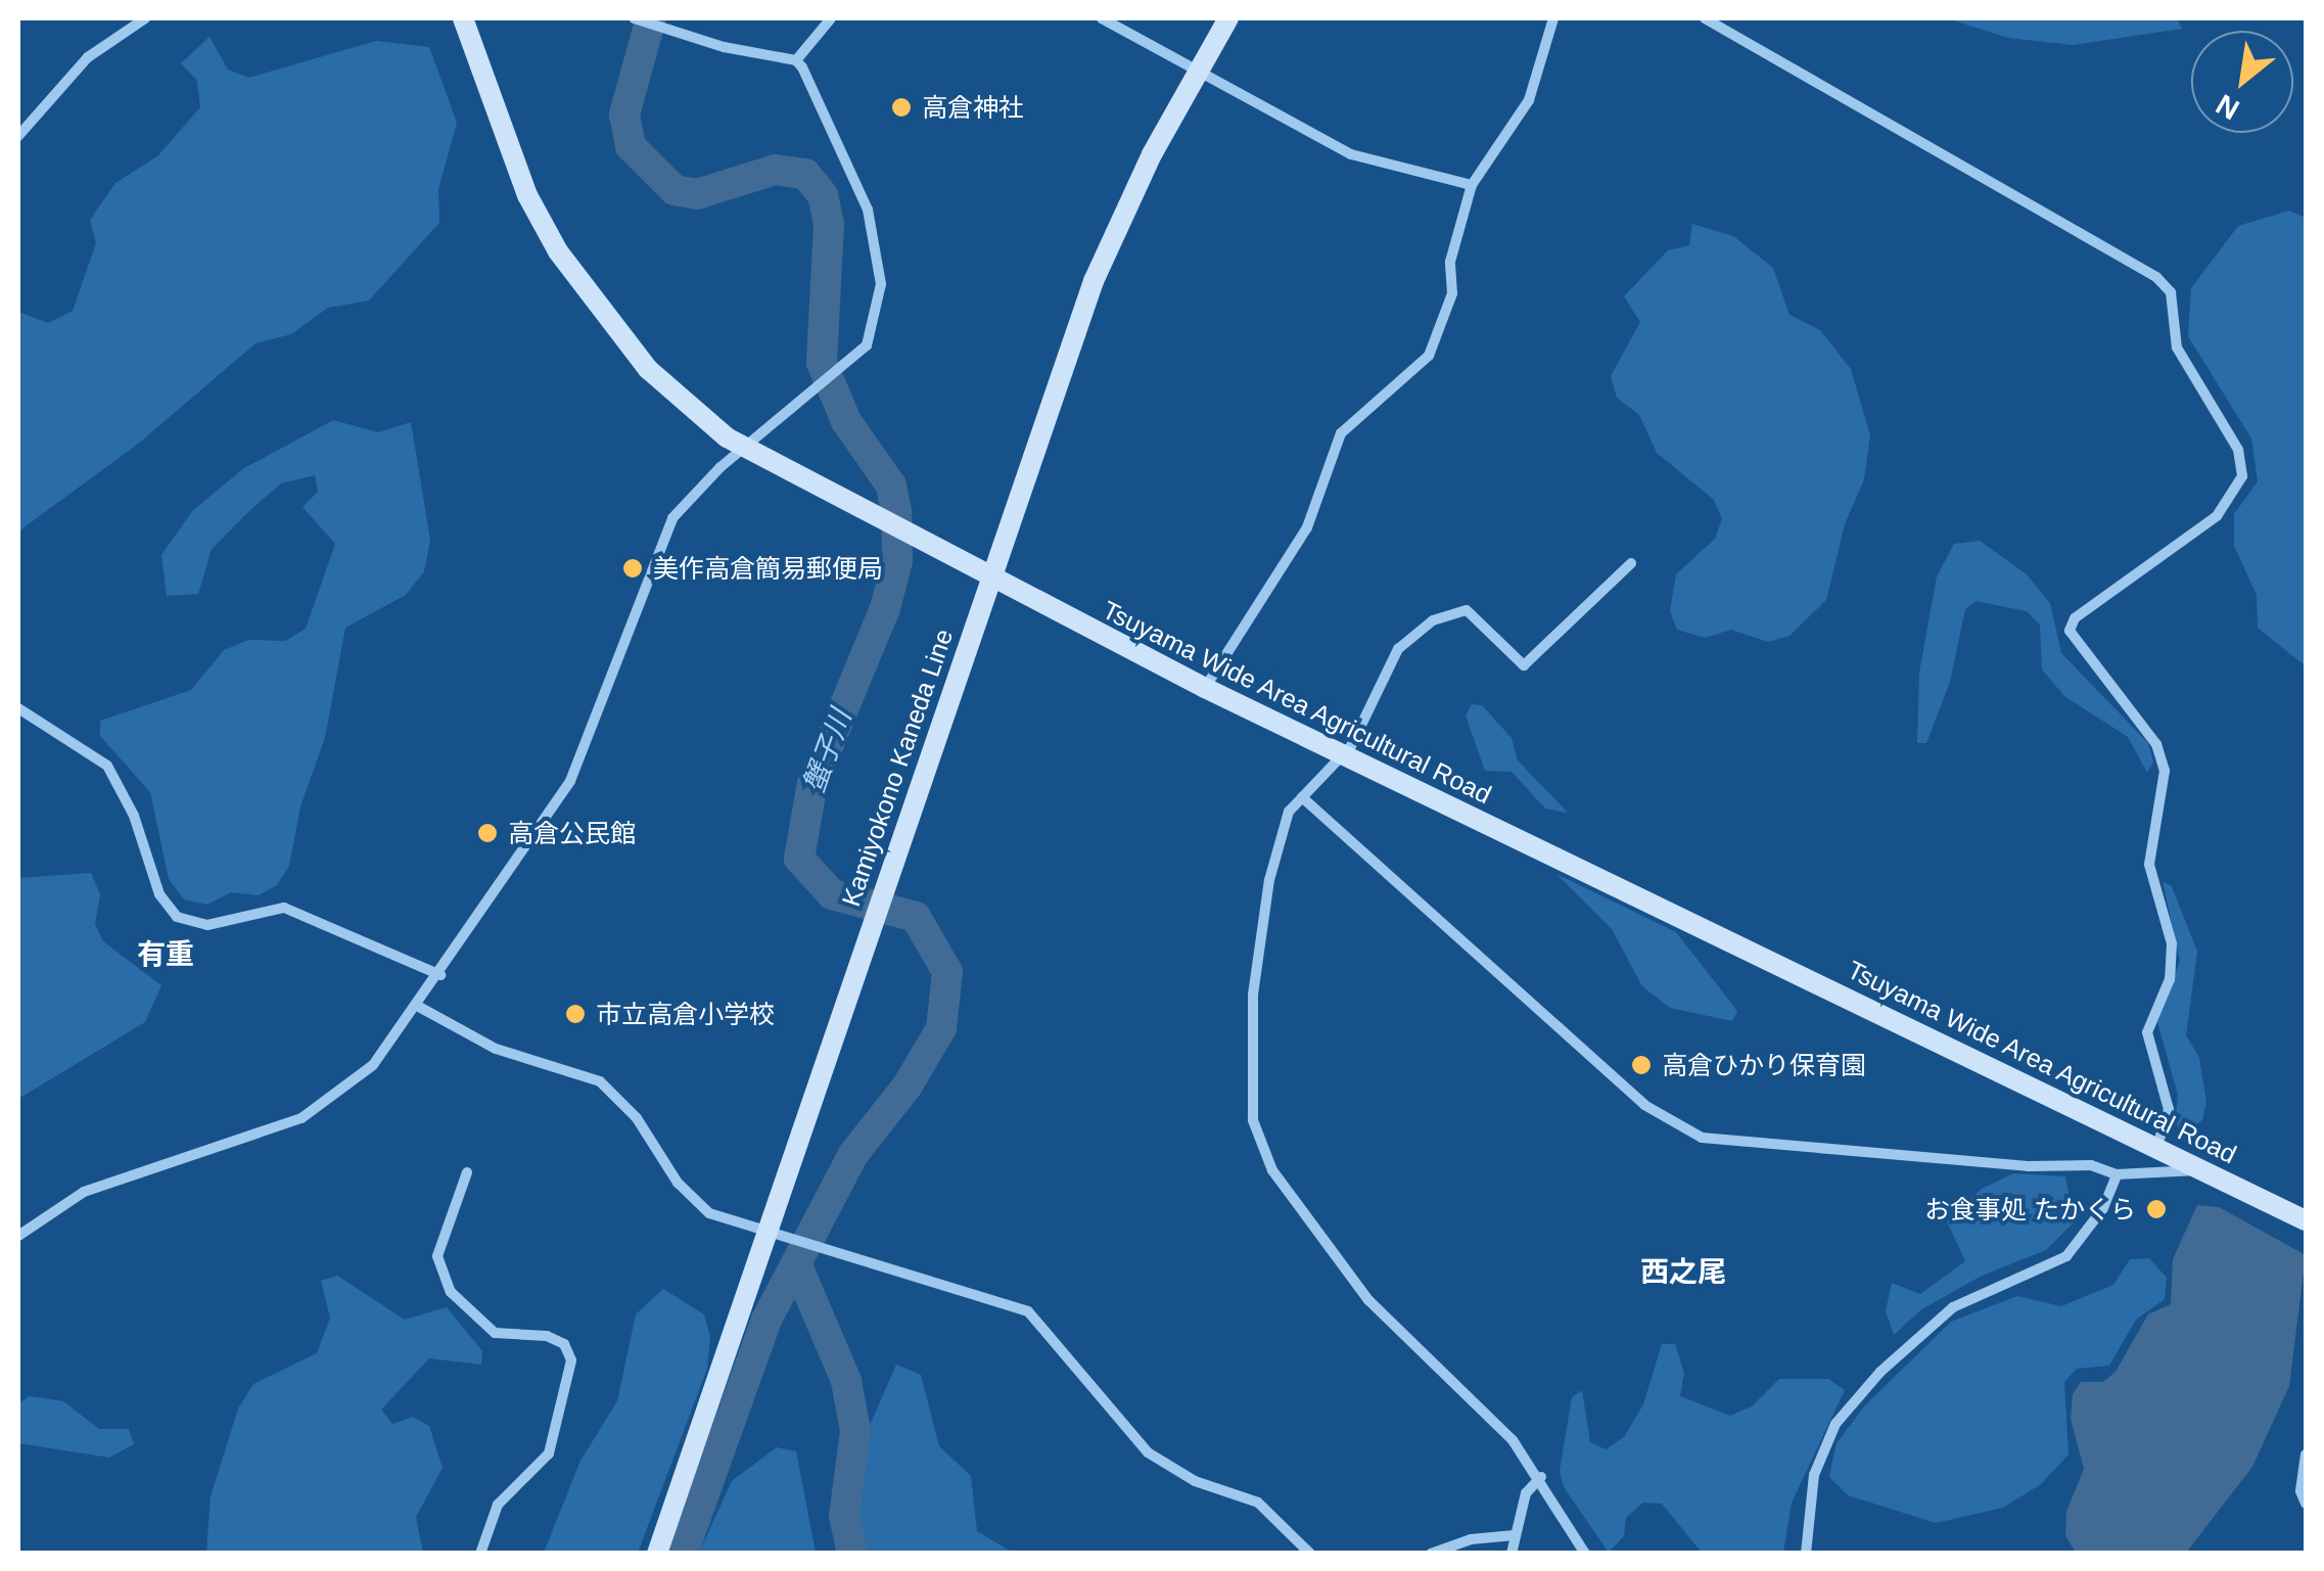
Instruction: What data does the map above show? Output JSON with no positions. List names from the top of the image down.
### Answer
{
  "streets": {
    "street": ["Tsuyama Wide Area Agricultural Road", "Kamiyokono Kaneda Line"]
  },
  "crossings": [
    ["Tsuyama Wide Area Agricultural Road", "Kamiyokono Kaneda Line"]
  ],
  "districts": ["有重", "西之尾"],
  "water": ["蟹子川"],
  "places": [
    "高倉神社",
    "美作高倉簡易郵便局",
    "高倉公民館",
    "市立高倉小学校",
    "高倉ひかり保育園",
    "お食事処 たかくら"
  ],
  "north": "bottom left"
}
